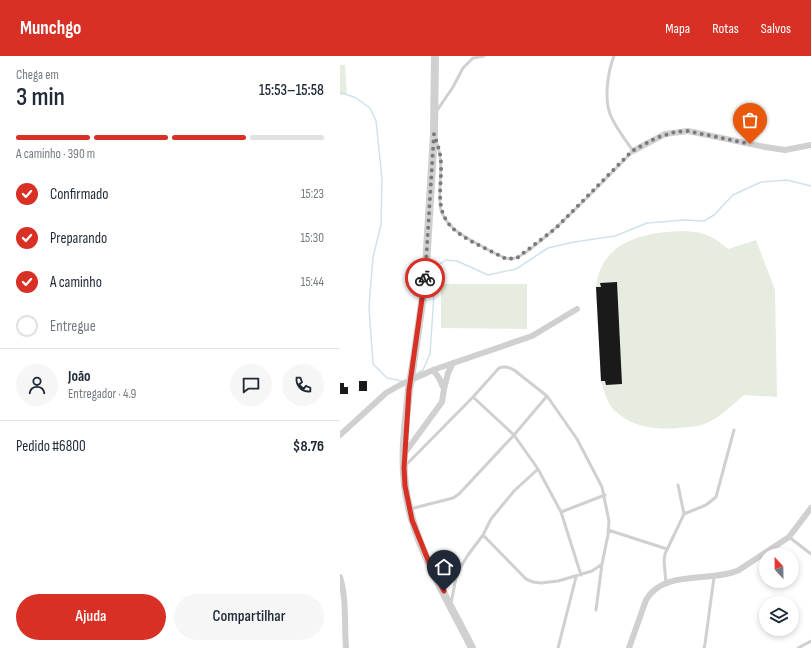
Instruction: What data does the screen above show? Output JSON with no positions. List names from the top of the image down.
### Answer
{
  "north": "top",
  "page": {
    "header": "Munchgo",
    "nav": ["Mapa", "Rotas", "Salvos"],
    "heading": ["3 min", "Chega em", "15:53–15:58"],
    "panel": [
      "João",
      "Entregador · 4.9",
      "Pedido #6800",
      "$8.76"
    ],
    "bar": "A caminho · 390 m",
    "list": [
      ["Confirmado", "15:23"],
      ["Preparando", "15:30"],
      ["A caminho", "15:44"],
      "Entregue"
    ],
    "buttons": ["Ajuda", "Compartilhar"]
  }
}
